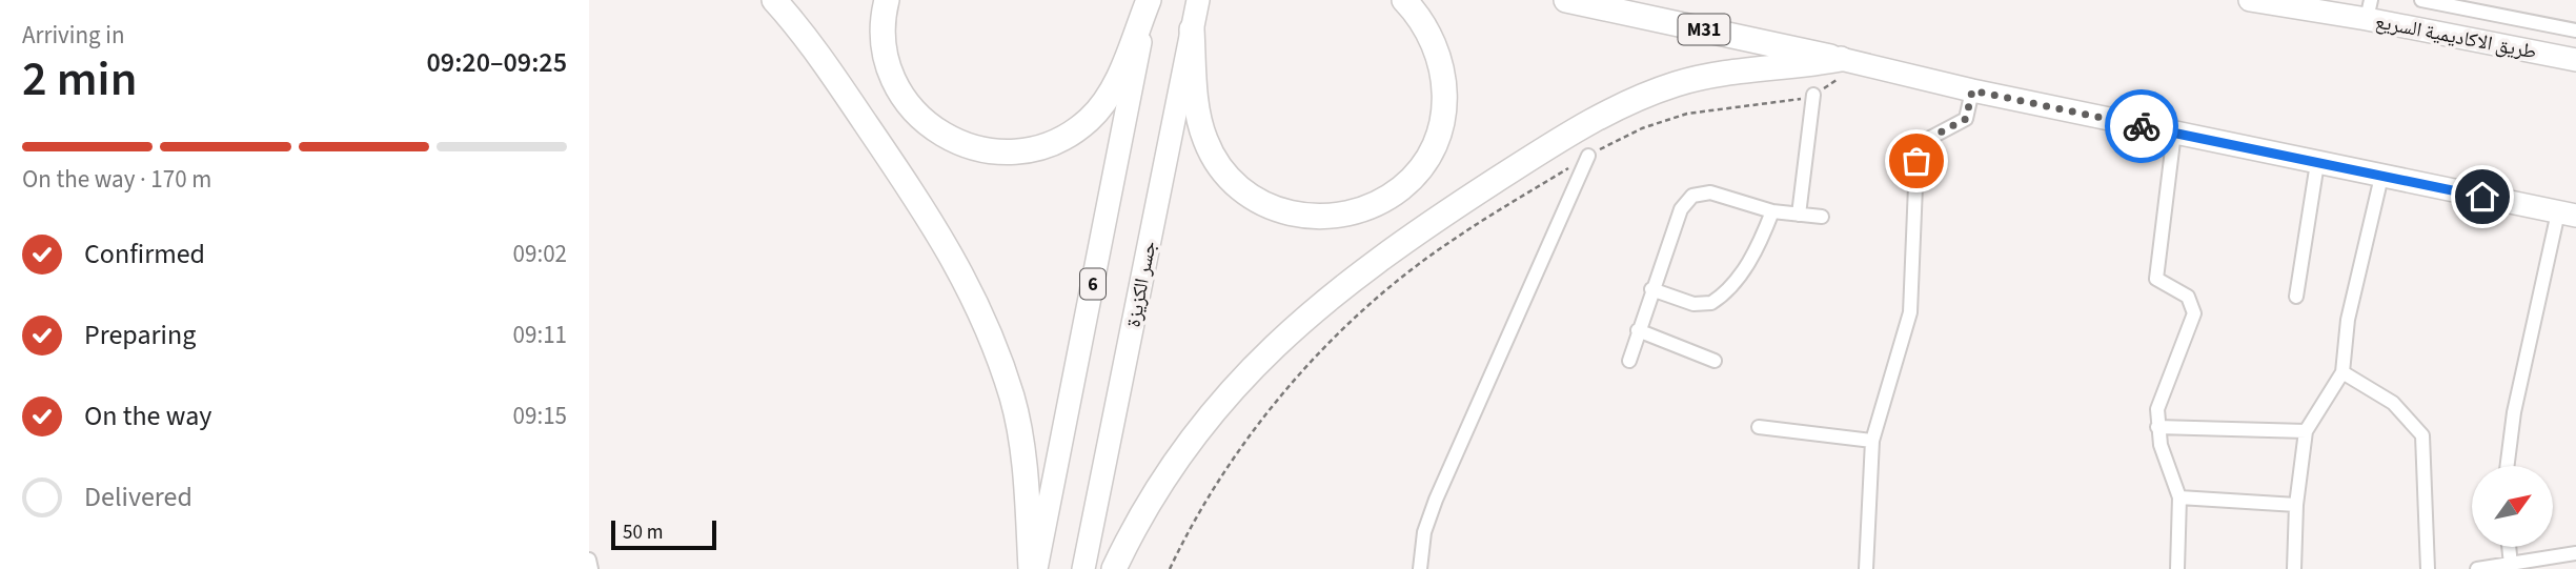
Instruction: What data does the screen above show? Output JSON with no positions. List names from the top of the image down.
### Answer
{
  "streets": {
    "highway": [
      "M31",
      "طريق الاكاديمية السريع",
      "6",
      "جسر الكزيزة"
    ]
  },
  "scale_bar": "50 m",
  "north": "top right",
  "page": {
    "heading": ["2 min", "Arriving in", "09:20–09:25"],
    "bar": "On the way · 170 m",
    "list": [
      ["Confirmed", "09:02"],
      ["Preparing", "09:11"],
      ["On the way", "09:15"],
      "Delivered"
    ],
    "scale": "50 m"
  }
}
